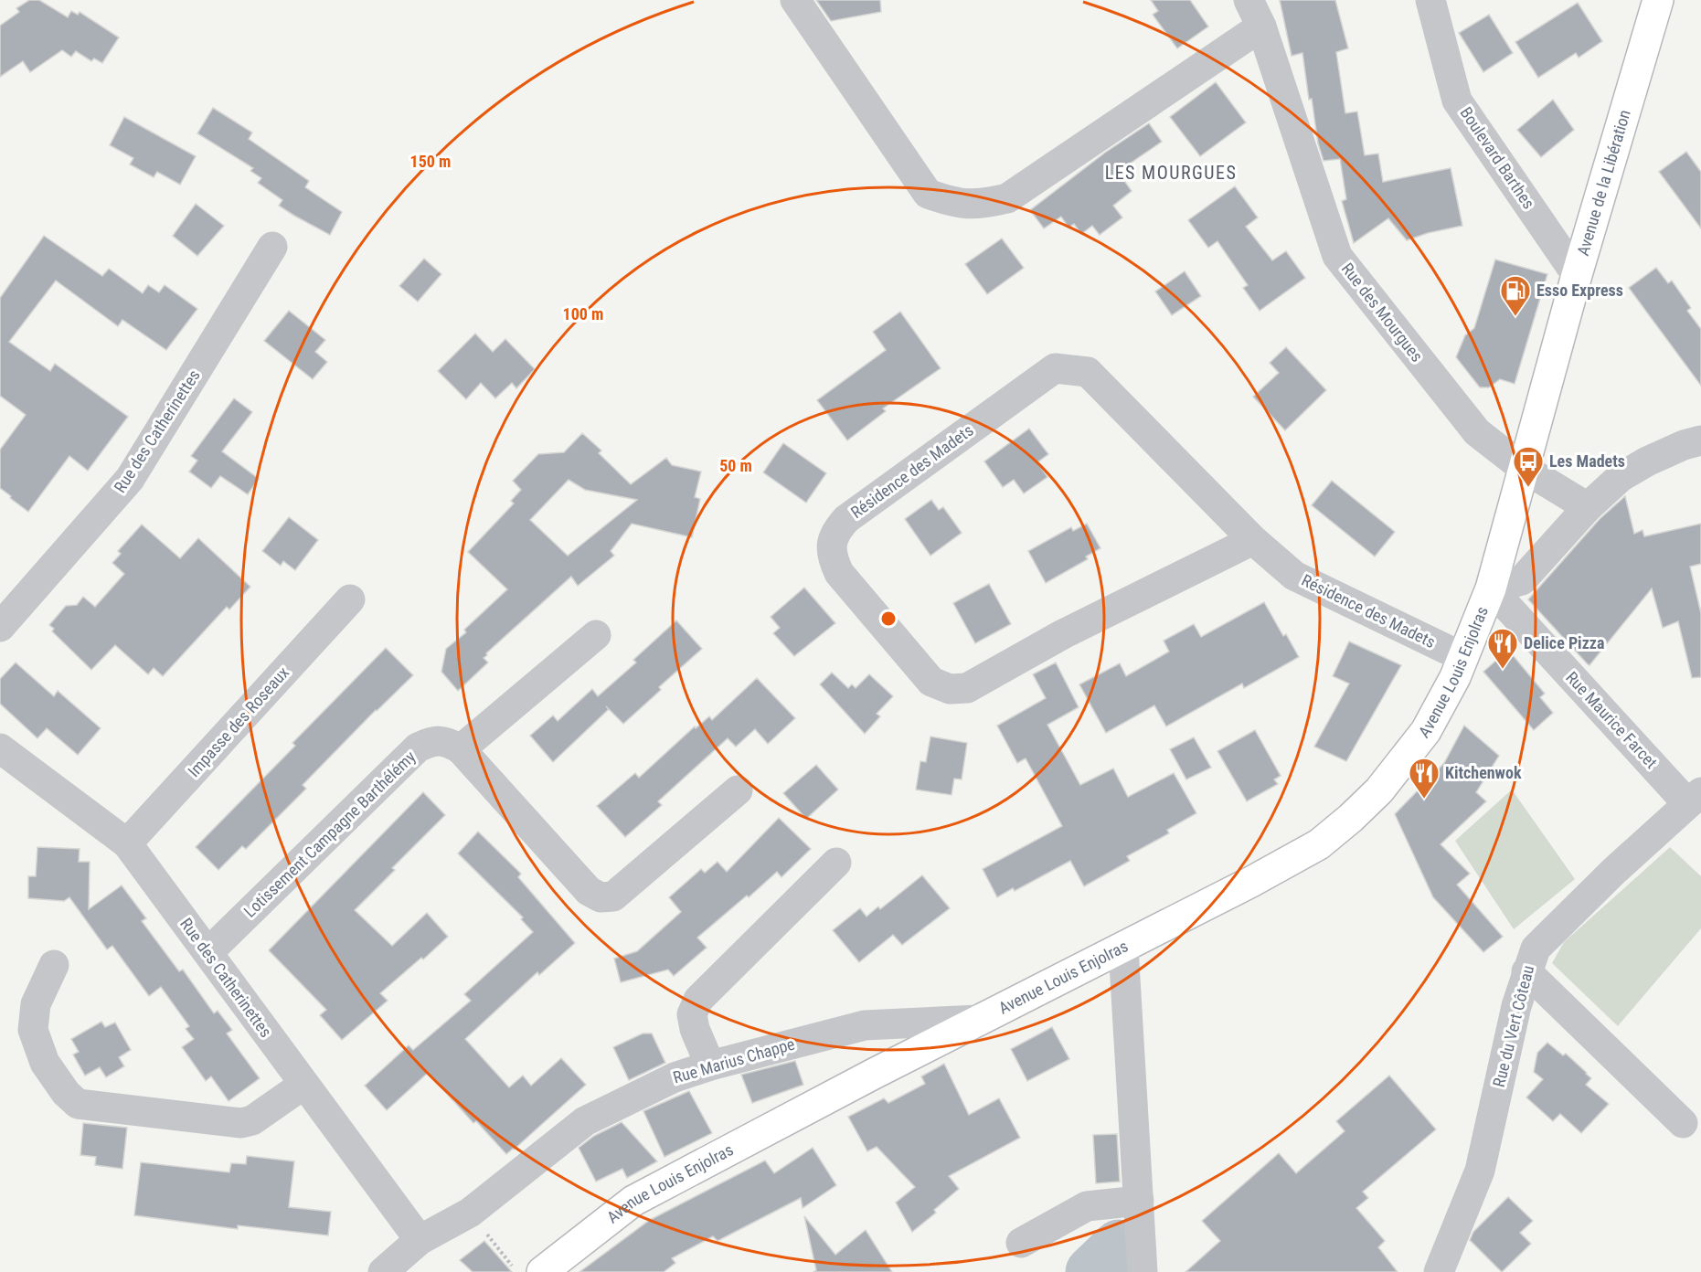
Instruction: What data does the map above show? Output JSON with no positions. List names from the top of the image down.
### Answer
{
  "streets": {
    "main road": ["Avenue de la Libération", "Avenue Louis Enjolras"],
    "street": [
      "Boulevard Barthes",
      "Rue des Mourgues",
      "Rue des Catherinettes",
      "Résidence des Madets",
      "Rue Maurice Farcet",
      "Impasse des Roseaux",
      "Lotissement Campagne Barthélémy",
      "Rue du Vert Côteau",
      "Rue Marius Chappe"
    ]
  },
  "crossings": [
    ["Boulevard Barthes", "Avenue de la Libération"],
    ["Avenue de la Libération", "Rue des Mourgues"],
    ["Avenue de la Libération", "Avenue Louis Enjolras"],
    ["Avenue de la Libération", "Rue Maurice Farcet"],
    ["Rue des Catherinettes", "Impasse des Roseaux"],
    ["Rue des Catherinettes", "Lotissement Campagne Barthélémy"],
    ["Rue des Catherinettes", "Rue Marius Chappe"],
    ["Résidence des Madets", "Avenue Louis Enjolras"],
    ["Avenue Louis Enjolras", "Rue Maurice Farcet"],
    ["Avenue Louis Enjolras", "Rue Marius Chappe"],
    ["Rue Maurice Farcet", "Rue du Vert Côteau"]
  ],
  "districts": ["LES MOURGUES"],
  "places": {
    "fuel station": ["Esso Express"],
    "bus stop": ["Les Madets"],
    "restaurant": ["Delice Pizza", "Kitchenwok"]
  },
  "rings": ["150 m", "100 m", "50 m"]
}
